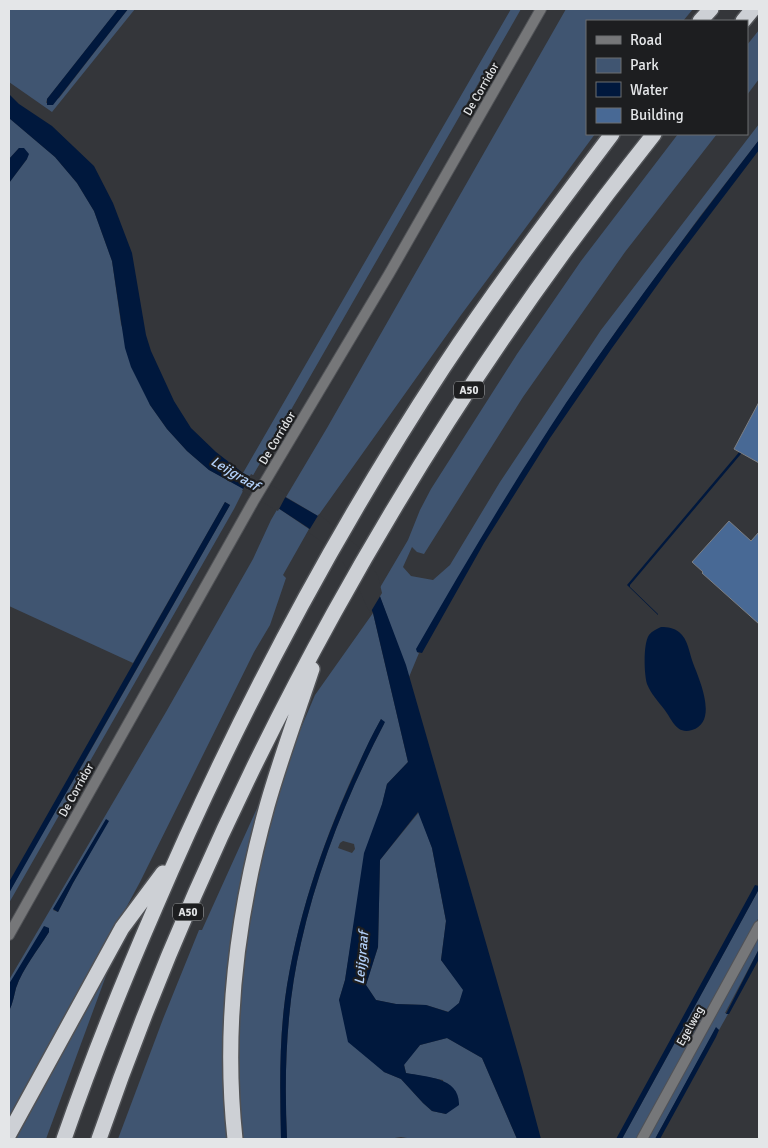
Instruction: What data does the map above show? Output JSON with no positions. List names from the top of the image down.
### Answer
{
  "streets": {
    "highway": ["A50"],
    "street": ["De Corridor", "Egelweg"]
  },
  "water": ["Leijgraaf"],
  "legend": [
    "Road",
    "Park",
    "Water",
    "Building"
  ]
}
